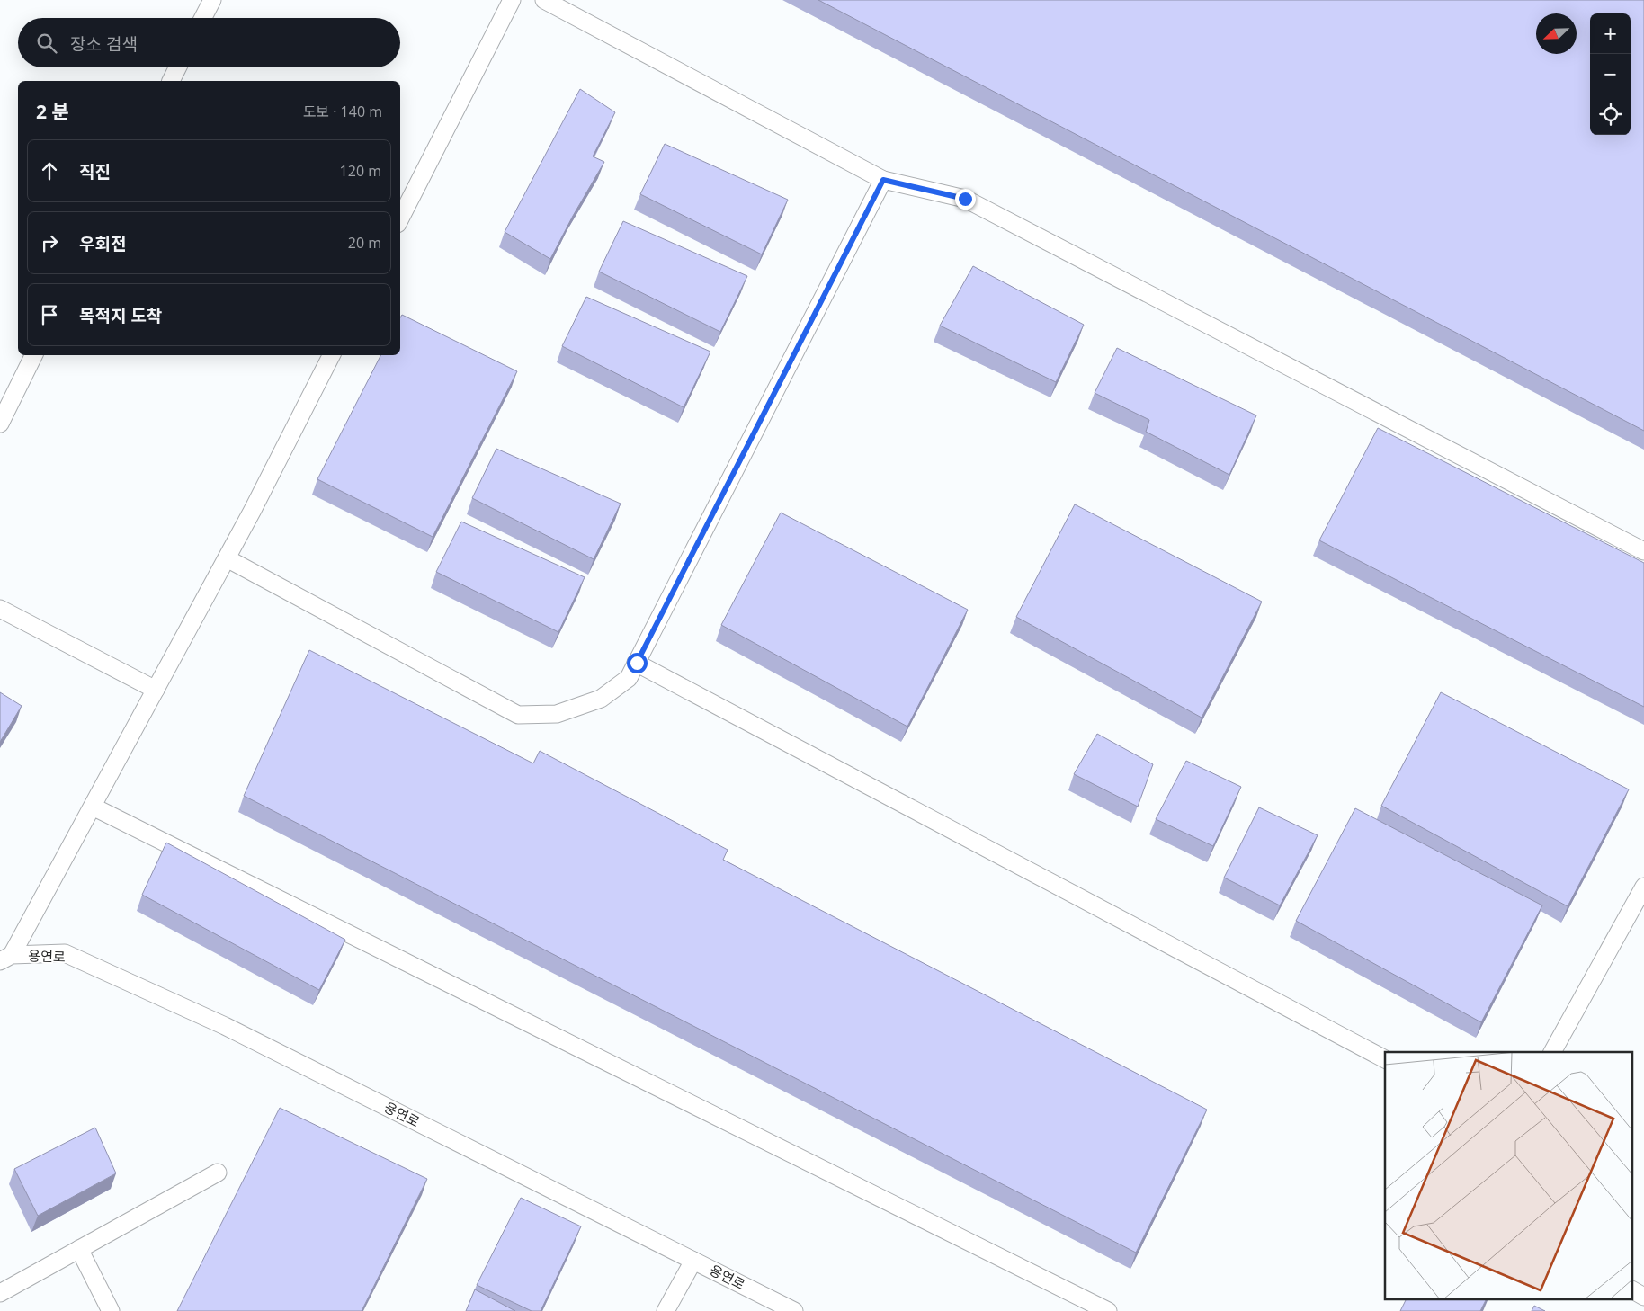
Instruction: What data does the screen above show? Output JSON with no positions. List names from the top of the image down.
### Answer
{
  "streets": {
    "lane": ["용연로"]
  },
  "north": "bottom left",
  "page": {
    "map_buttons": ["+", "−"],
    "search": "장소 검색",
    "heading": ["2 분", "도보 · 140 m"],
    "list": [
      ["직진", "120 m"],
      ["우회전", "20 m"],
      "목적지 도착"
    ]
  }
}
